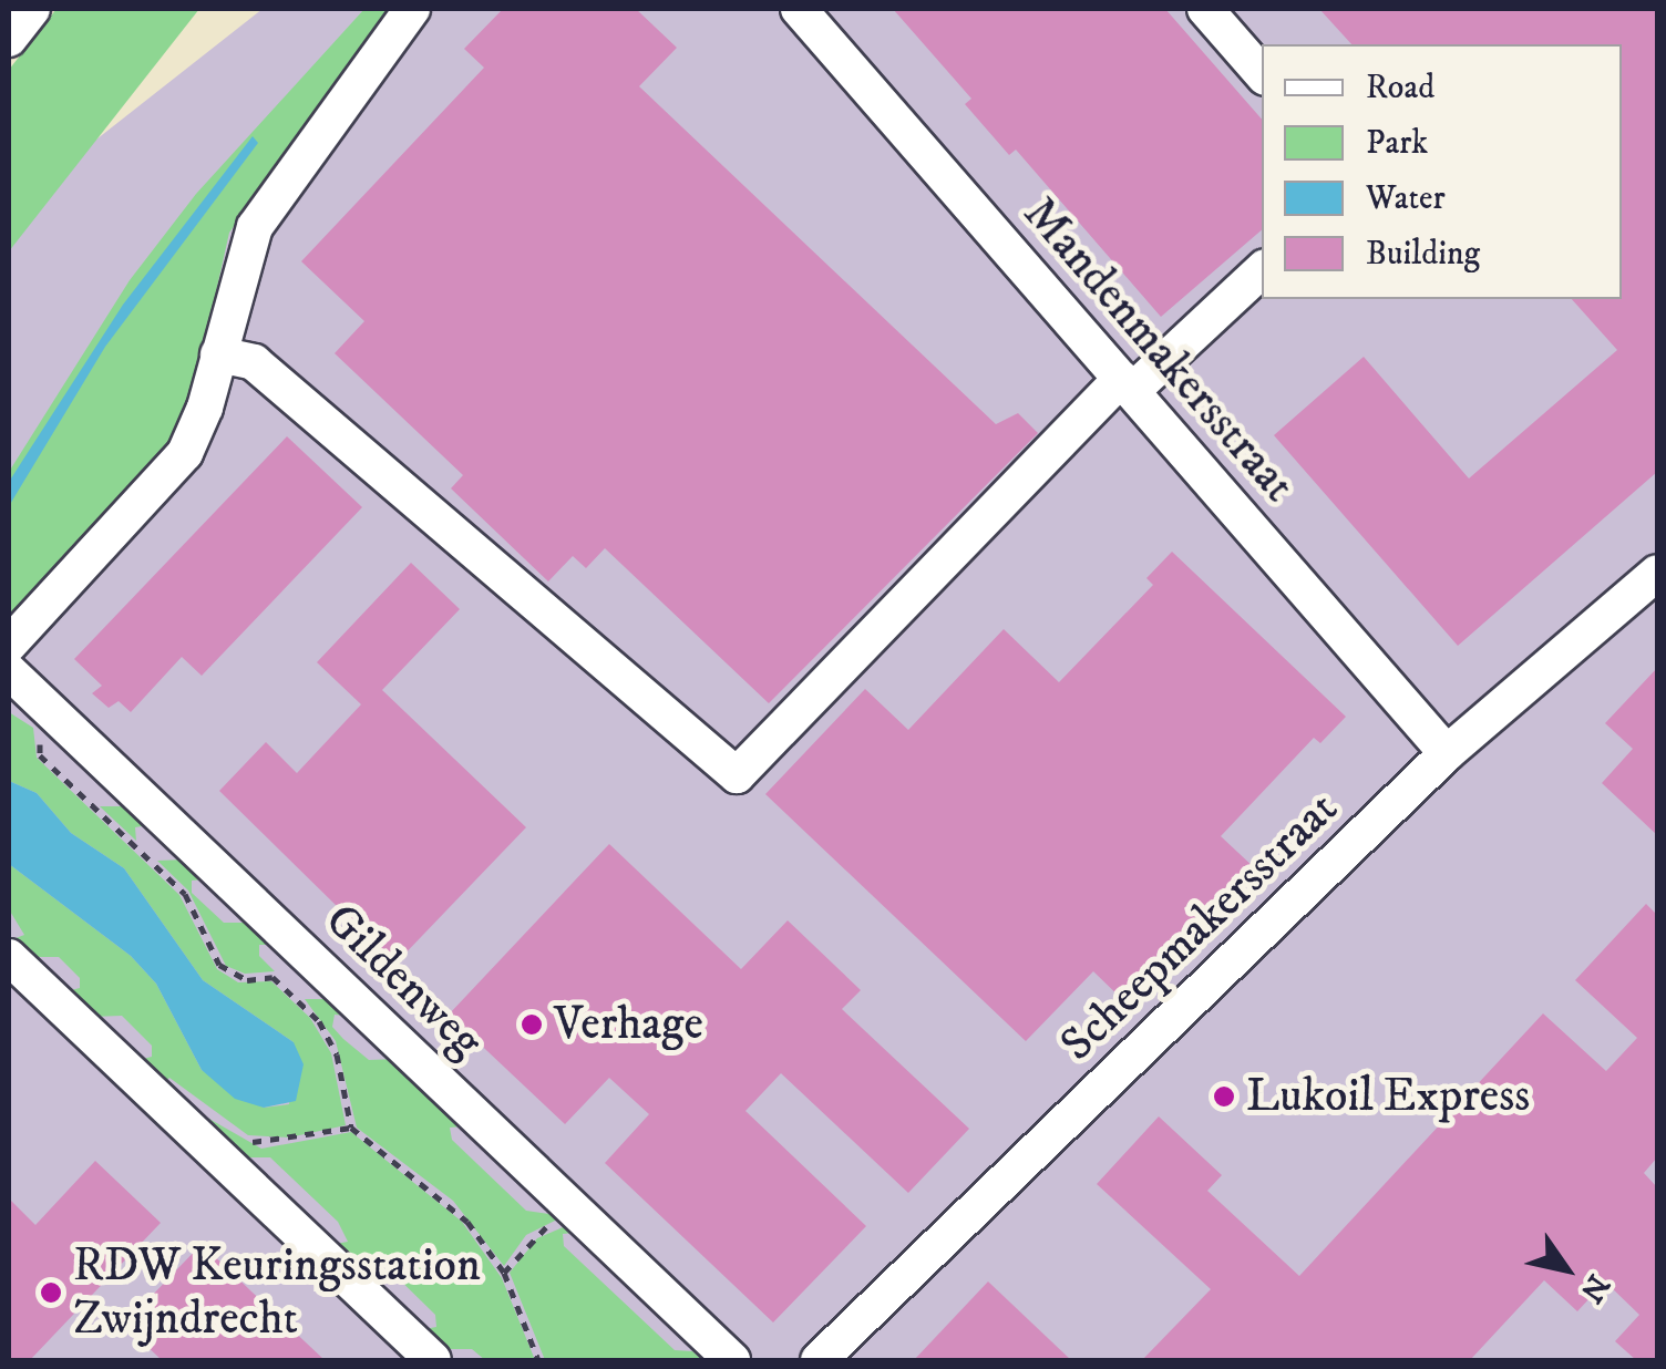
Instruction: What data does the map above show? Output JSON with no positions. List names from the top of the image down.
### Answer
{
  "streets": {
    "street": ["Mandenmakersstraat", "Scheepmakersstraat", "Gildenweg"]
  },
  "crossings": [
    ["Mandenmakersstraat", "Scheepmakersstraat"]
  ],
  "places": ["Verhage", "Lukoil Express", "RDW Keuringsstation Zwijndrecht"],
  "legend": [
    "Road",
    "Park",
    "Water",
    "Building"
  ],
  "north": "bottom right"
}
